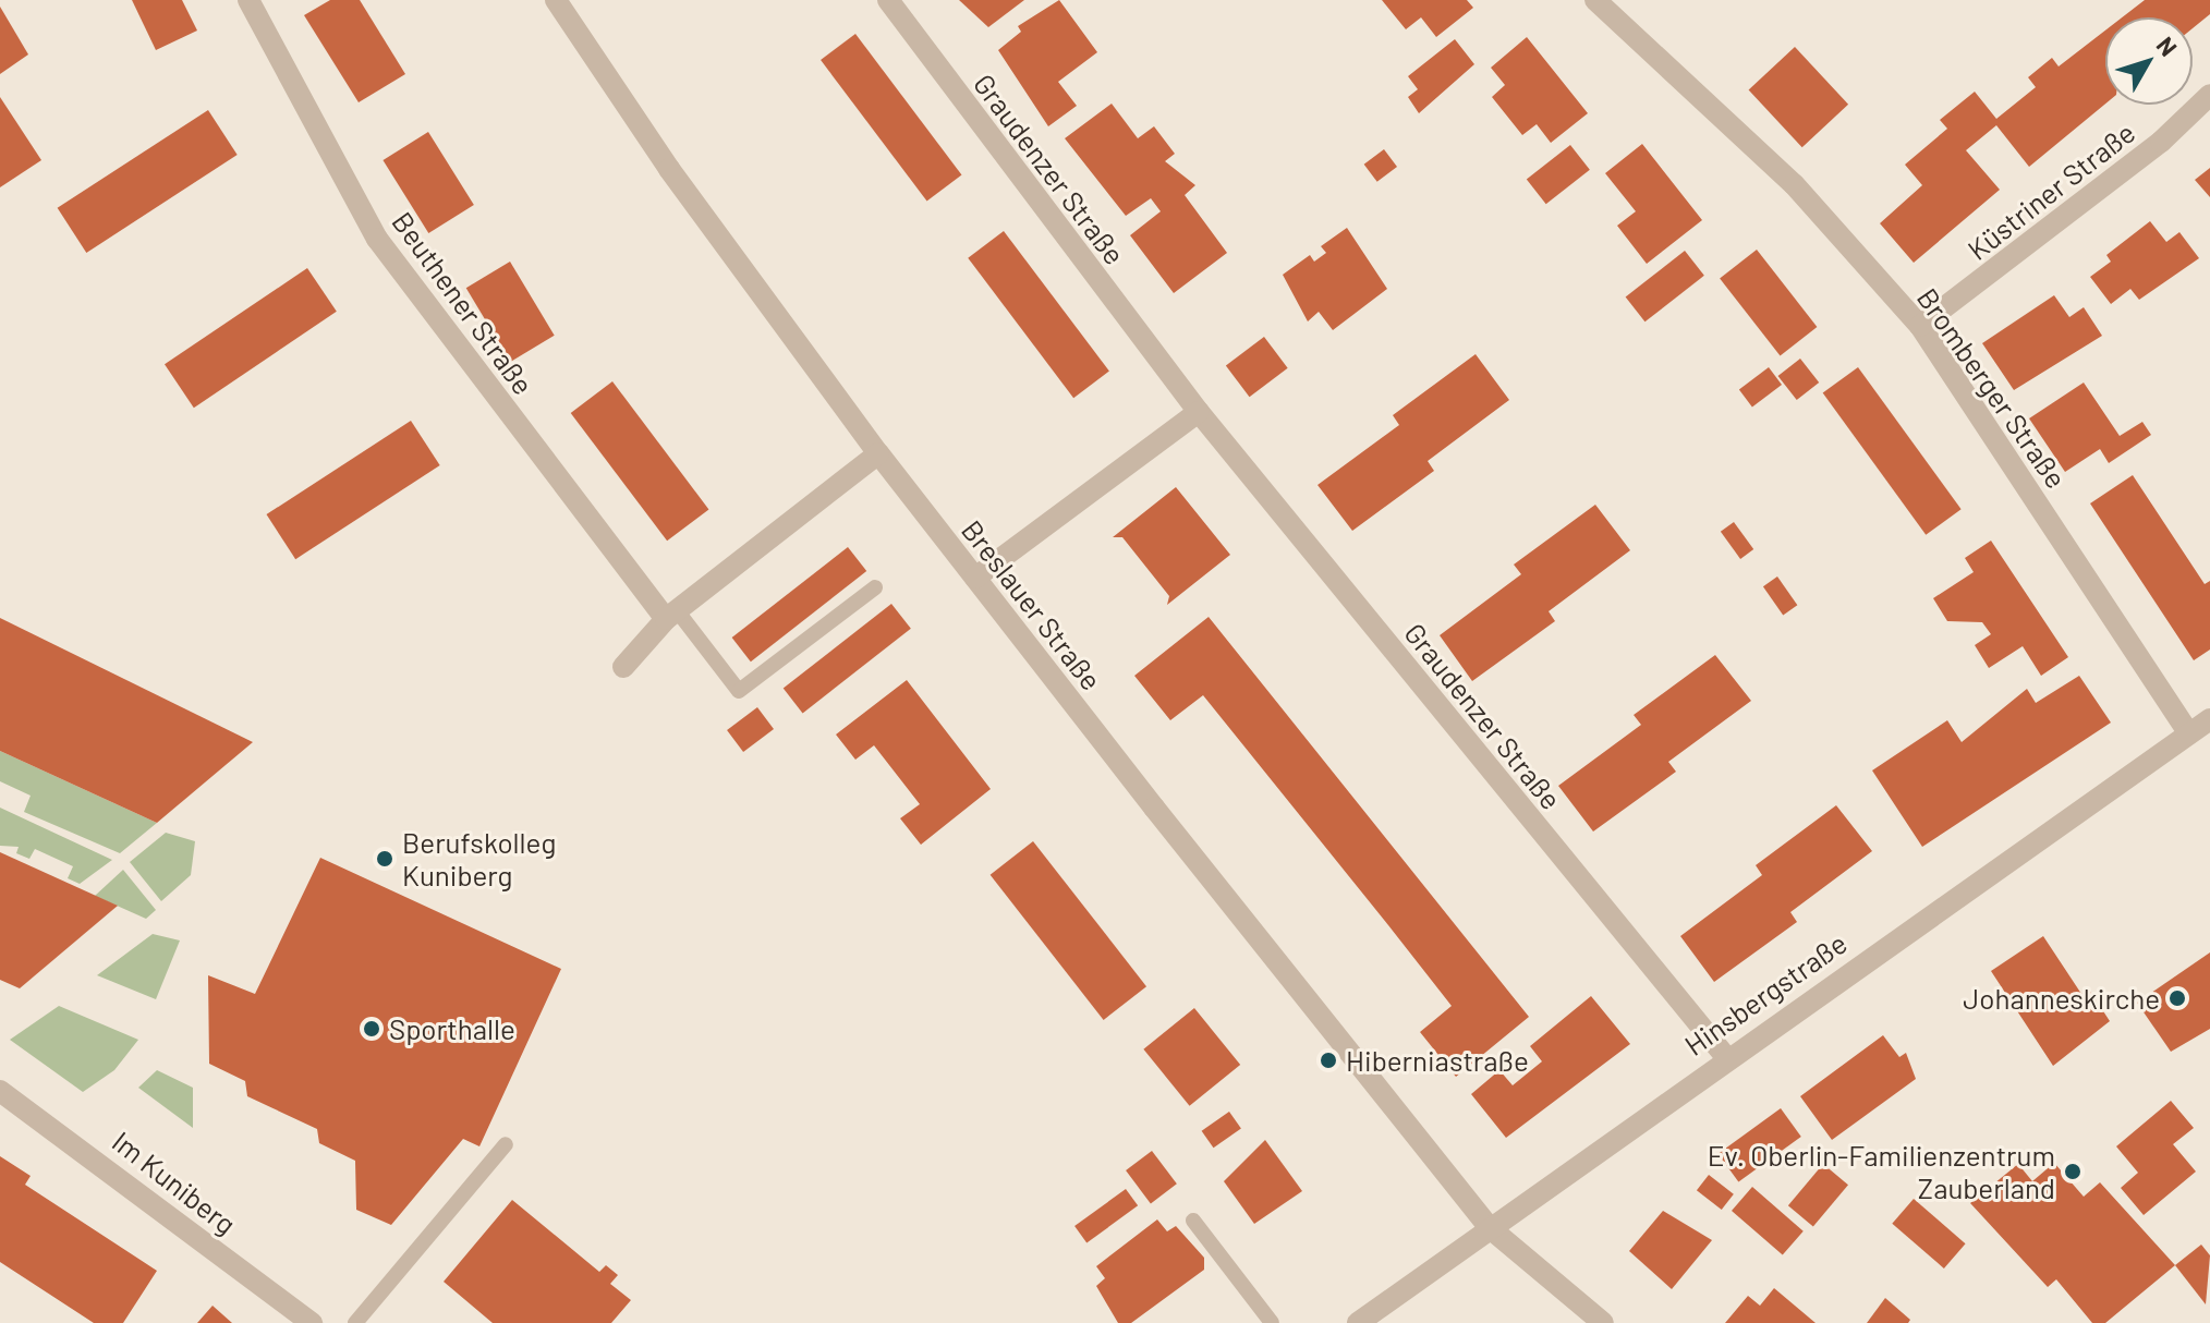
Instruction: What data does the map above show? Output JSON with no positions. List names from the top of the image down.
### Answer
{
  "streets": {
    "street": [
      "Graudenzer Straße",
      "Küstriner Straße",
      "Beuthener Straße",
      "Bromberger Straße",
      "Breslauer Straße",
      "Hinsbergstraße",
      "Im Kuniberg"
    ]
  },
  "crossings": [
    ["Graudenzer Straße", "Hinsbergstraße"],
    ["Küstriner Straße", "Bromberger Straße"],
    ["Bromberger Straße", "Hinsbergstraße"],
    ["Breslauer Straße", "Hinsbergstraße"]
  ],
  "places": [
    "Berufskolleg Kuniberg",
    "Johanneskirche",
    "Sporthalle",
    "Hiberniastraße",
    "Ev. Oberlin-Familienzentrum Zauberland"
  ],
  "north": "top right"
}
